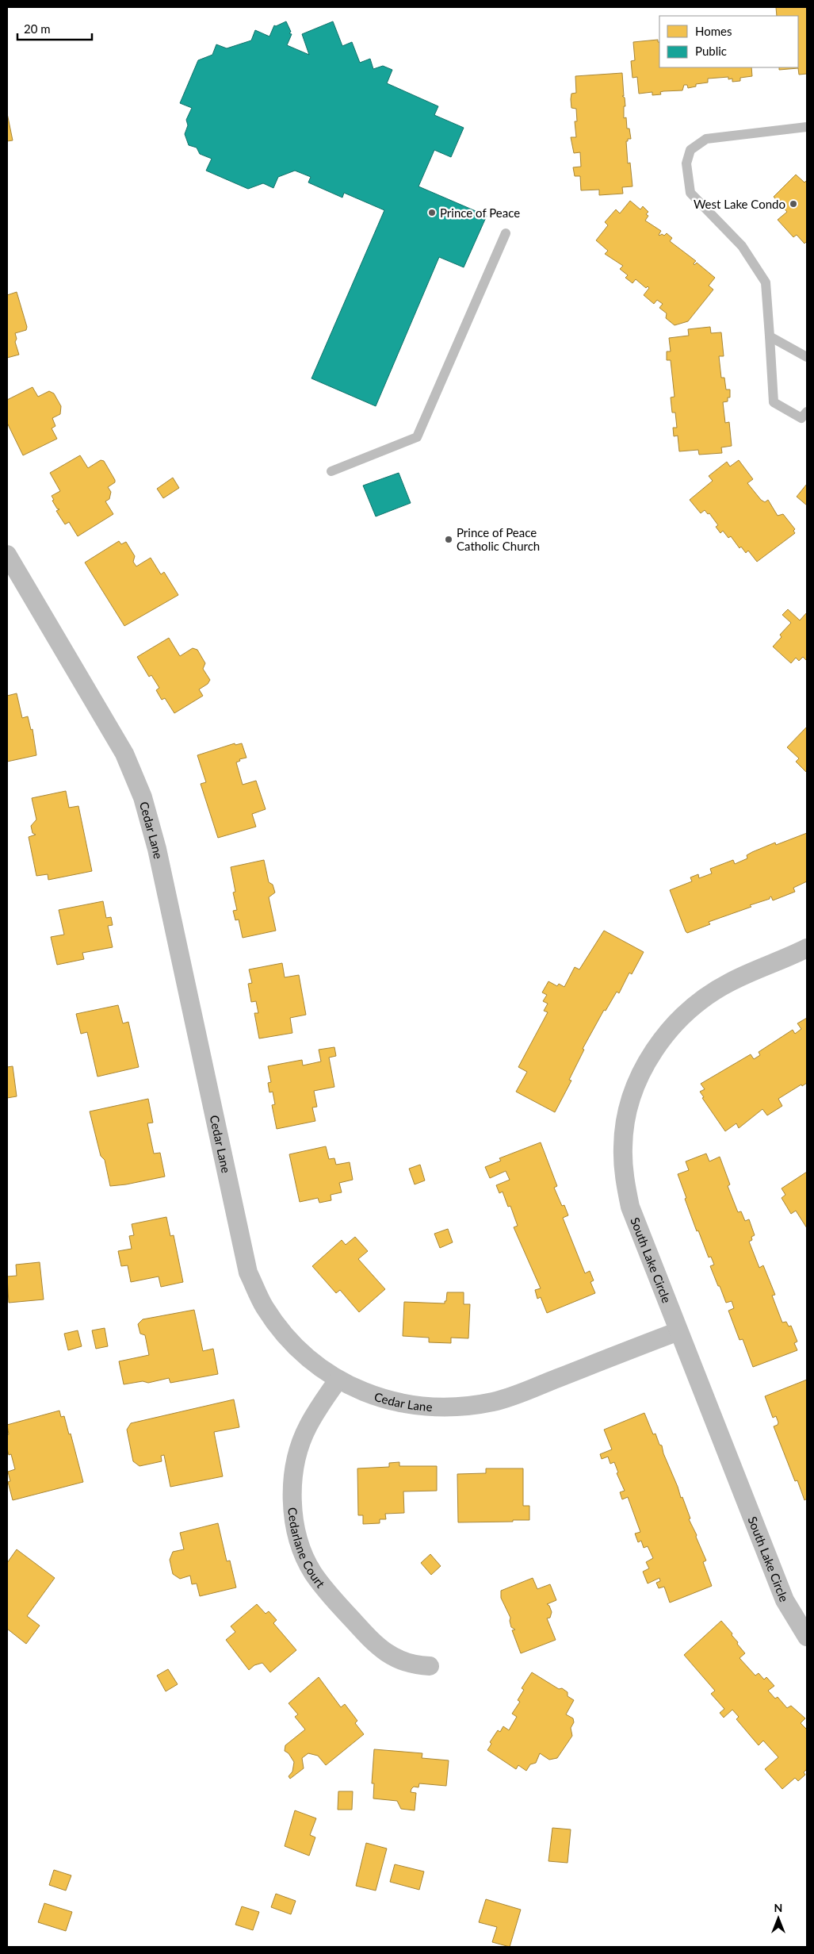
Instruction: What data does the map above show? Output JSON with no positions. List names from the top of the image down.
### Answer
{
  "streets": {
    "street": ["Cedar Lane", "South Lake Circle", "Cedarlane Court"]
  },
  "crossings": [
    ["Cedar Lane", "South Lake Circle"],
    ["Cedar Lane", "Cedarlane Court"]
  ],
  "places": ["West Lake Condo", "Prince of Peace", "Prince of Peace Catholic Church"],
  "legend": ["Homes", "Public"],
  "scale_bar": "20 m",
  "north": "top"
}
